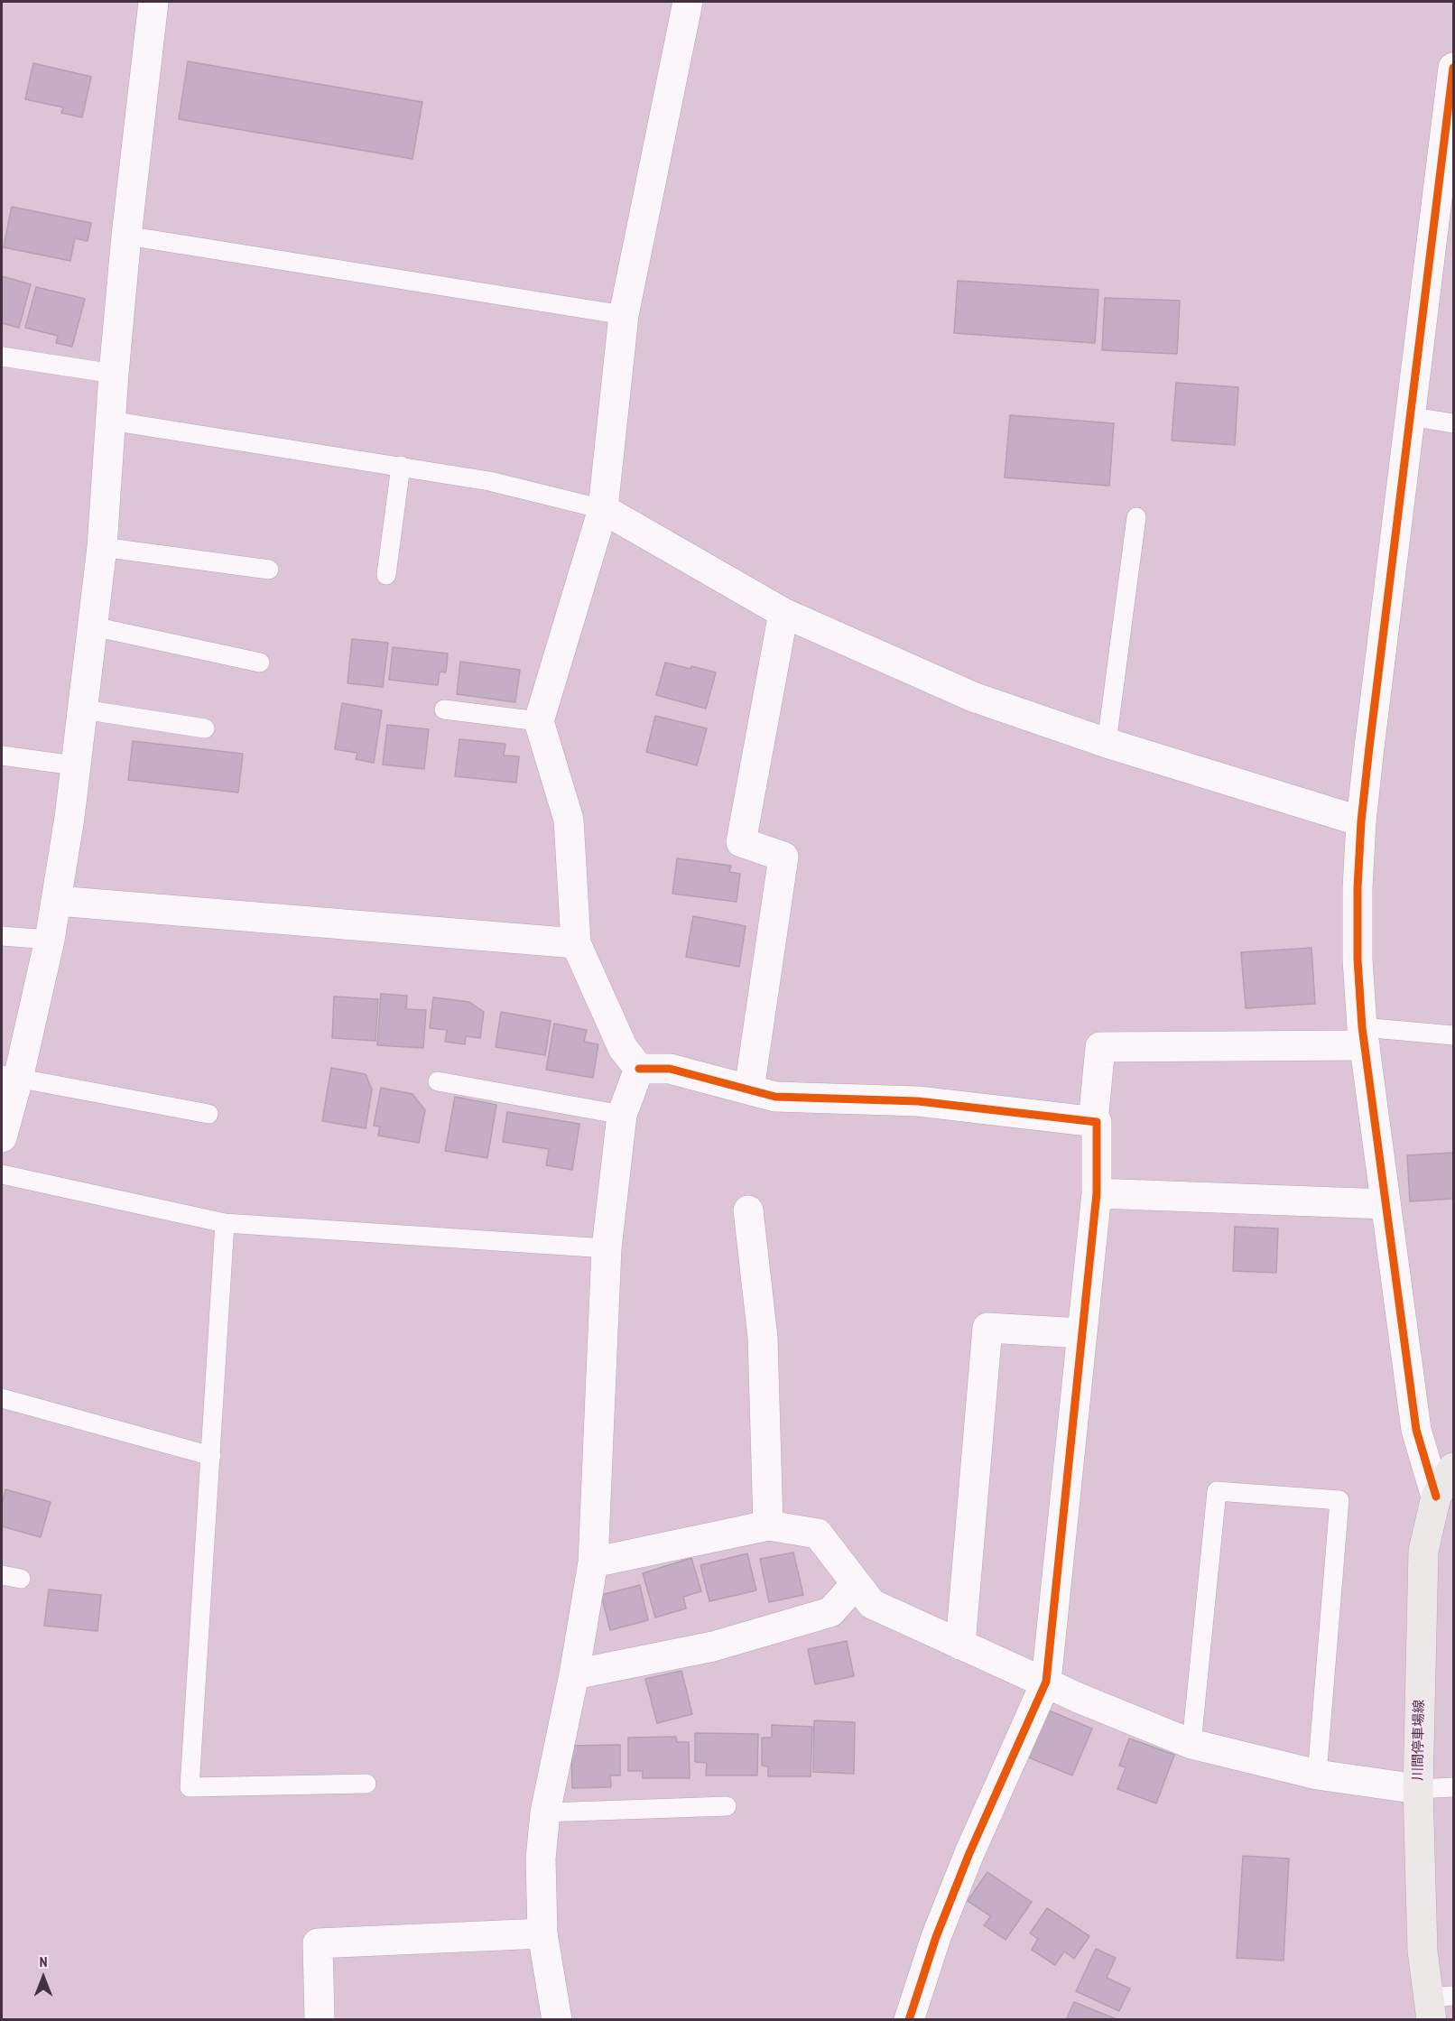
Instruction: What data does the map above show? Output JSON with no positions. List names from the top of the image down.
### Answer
{
  "streets": {
    "main road": ["川間停車場線"]
  },
  "north": "top"
}
